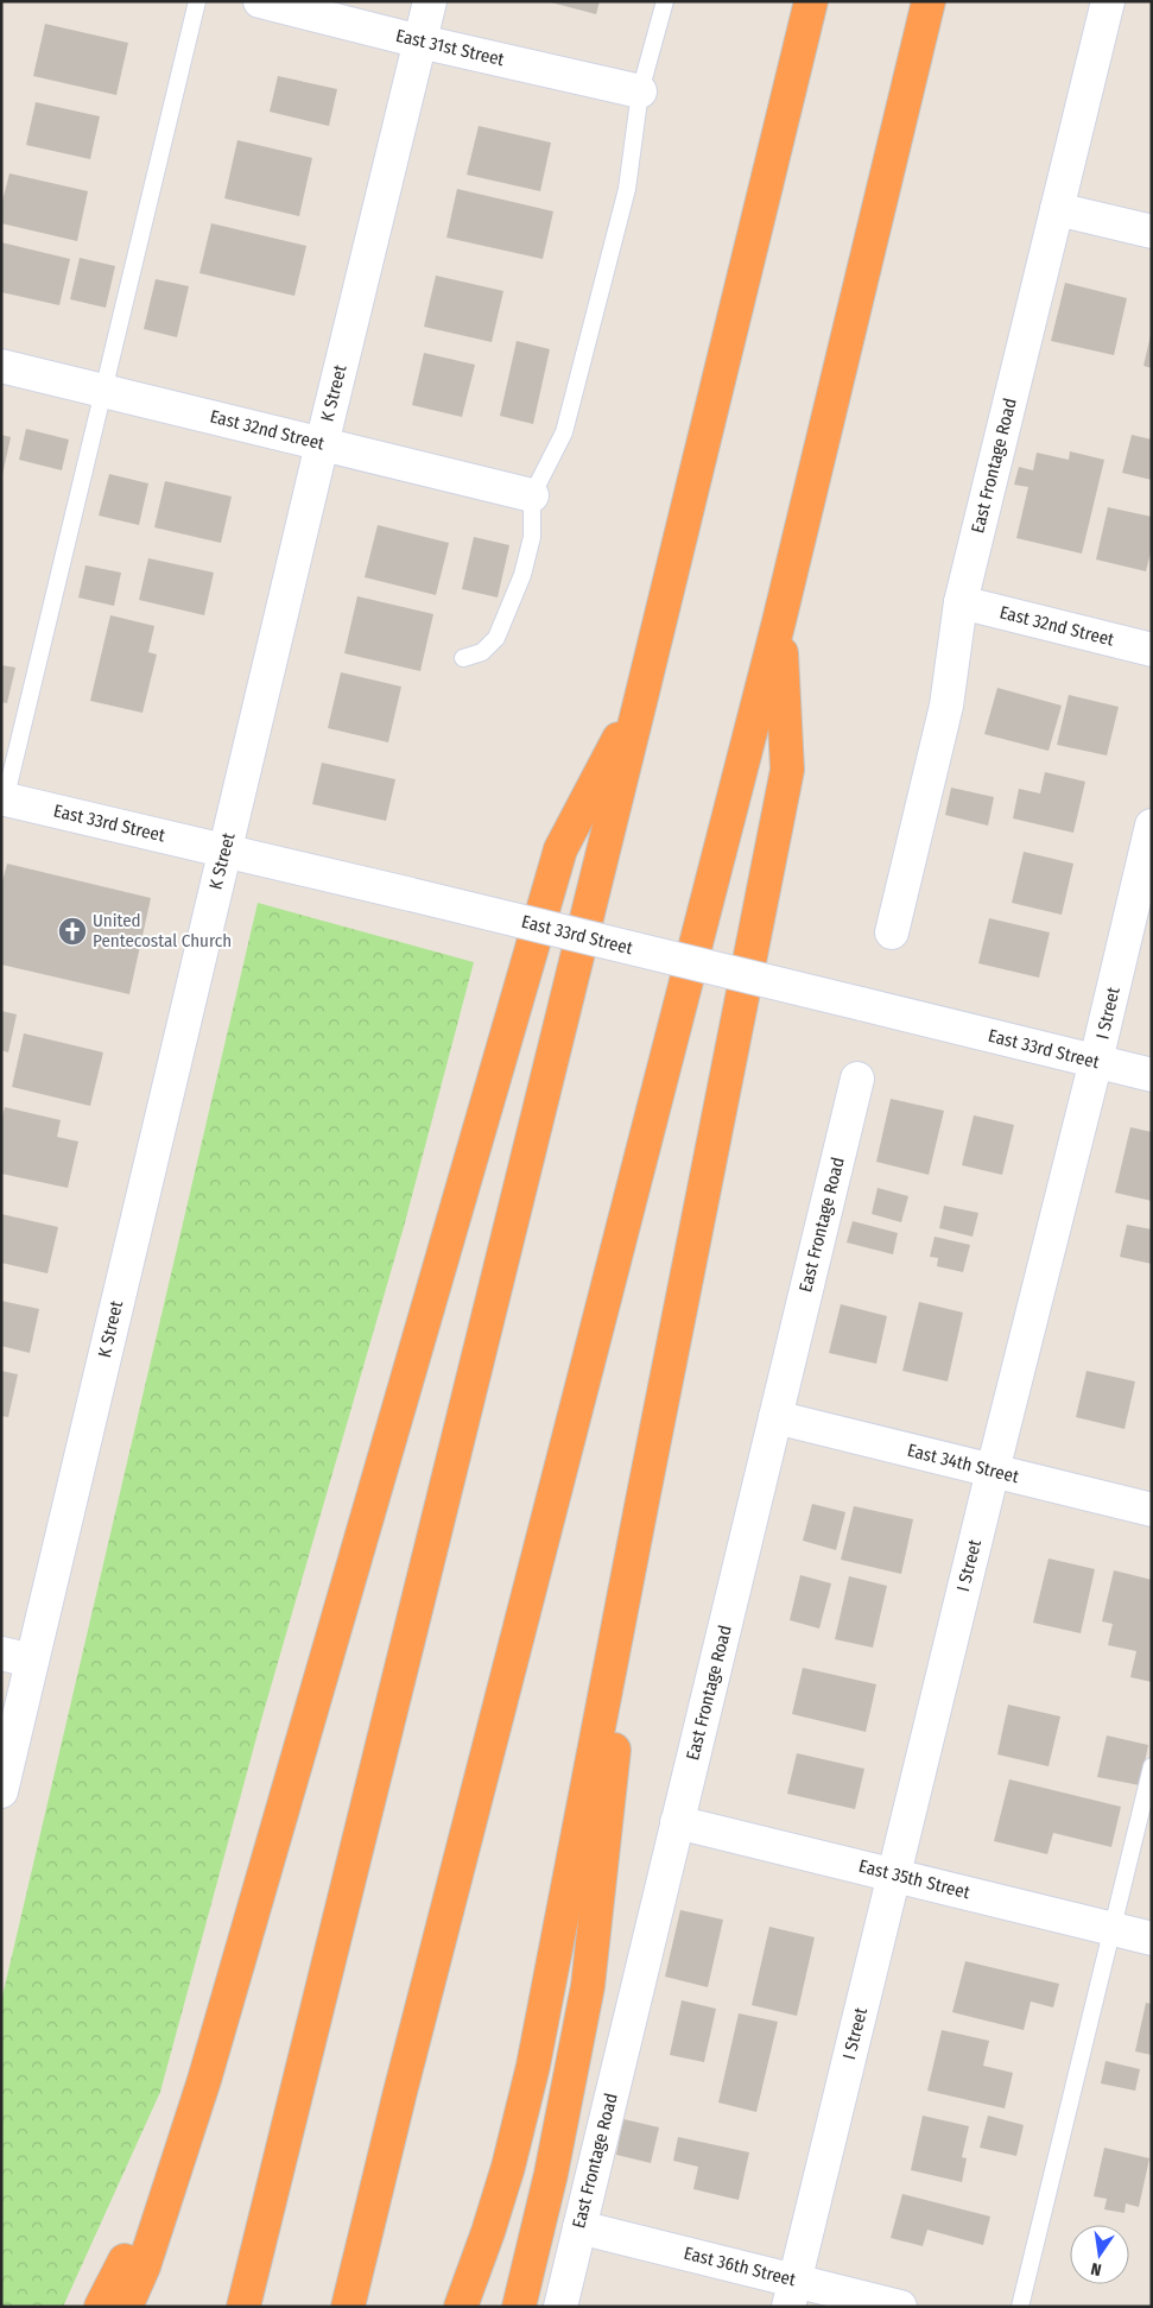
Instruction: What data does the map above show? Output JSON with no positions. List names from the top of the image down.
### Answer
{
  "streets": {
    "street": [
      "East 31st Street",
      "K Street",
      "East 32nd Street",
      "East Frontage Road",
      "East 33rd Street",
      "I Street",
      "East 34th Street",
      "East 35th Street",
      "East 36th Street"
    ]
  },
  "crossings": [
    ["East 31st Street", "K Street"],
    ["K Street", "East 32nd Street"],
    ["K Street", "East 33rd Street"],
    ["East 32nd Street", "East Frontage Road"],
    ["East Frontage Road", "East 34th Street"],
    ["East Frontage Road", "East 35th Street"],
    ["East Frontage Road", "East 36th Street"],
    ["East 33rd Street", "I Street"],
    ["I Street", "East 34th Street"],
    ["I Street", "East 35th Street"],
    ["I Street", "East 36th Street"]
  ],
  "places": {
    "church": ["United Pentecostal Church"]
  },
  "north": "bottom"
}
